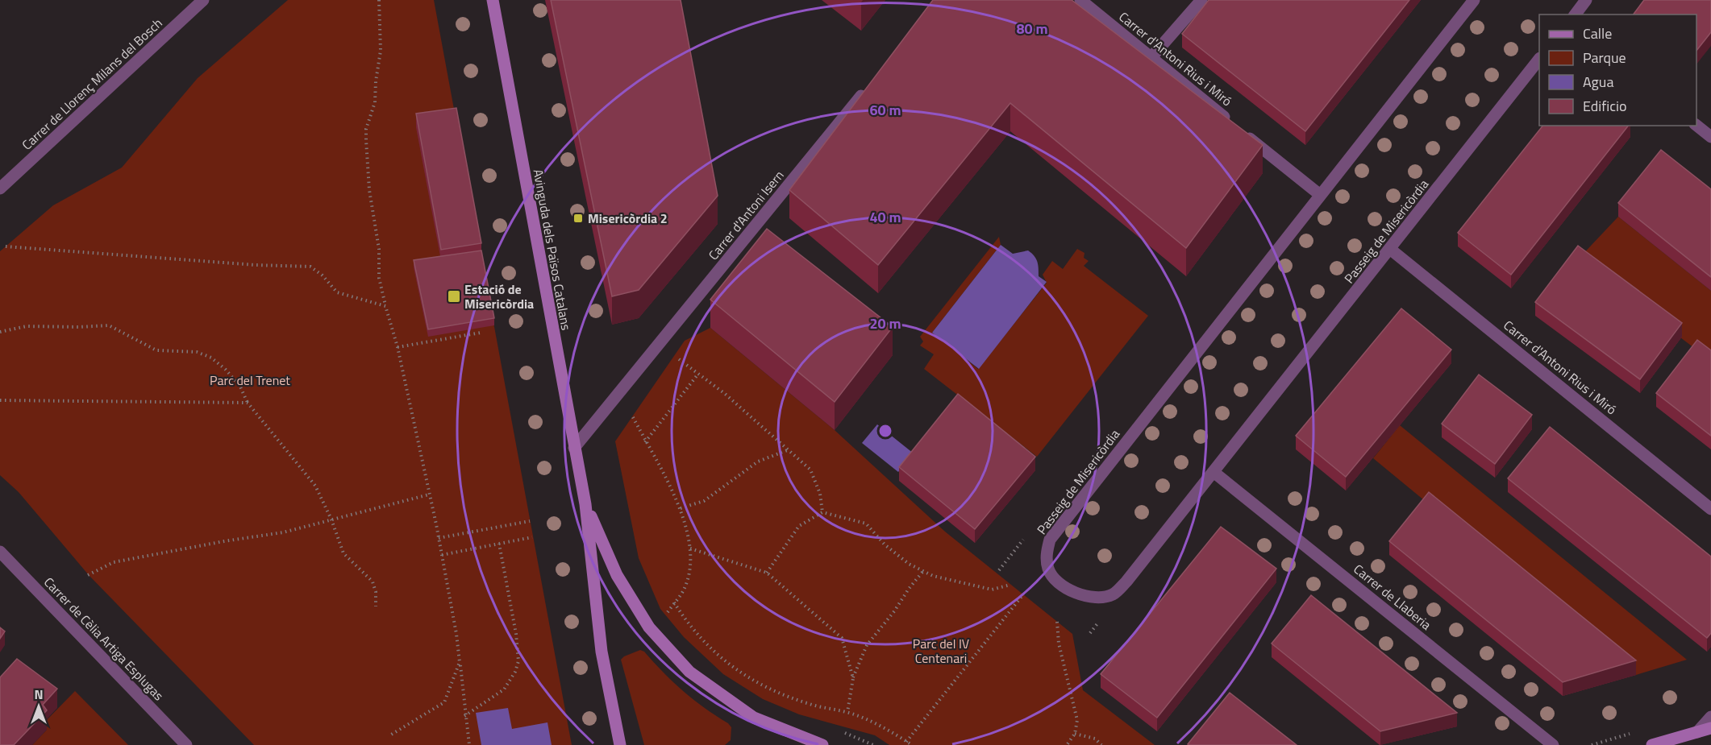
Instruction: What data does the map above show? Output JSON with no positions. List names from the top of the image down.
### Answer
{
  "streets": {
    "main road": ["Avinguda dels Països Catalans"],
    "street": [
      "Carrer d'Antoni Rius i Miró",
      "Carrer de Llorenç Milans del Bosch",
      "Carrer d'Antoni Isern",
      "Passeig de Misericòrdia",
      "Carrer de Llaberia",
      "Carrer de Cèlia Artiga Esplugas"
    ]
  },
  "crossings": [
    ["Carrer d'Antoni Rius i Miró", "Passeig de Misericòrdia"],
    ["Carrer d'Antoni Isern", "Avinguda dels Països Catalans"],
    ["Passeig de Misericòrdia", "Carrer de Llaberia"]
  ],
  "parks": ["Parc del Trenet", "Parc del IV Centenari"],
  "places": {
    "transit": ["Misericòrdia 2", "Estació de Misericòrdia"]
  },
  "legend": [
    "Calle",
    "Parque",
    "Agua",
    "Edificio"
  ],
  "north": "top",
  "rings": [
    "80 m",
    "60 m",
    "40 m",
    "20 m"
  ]
}
